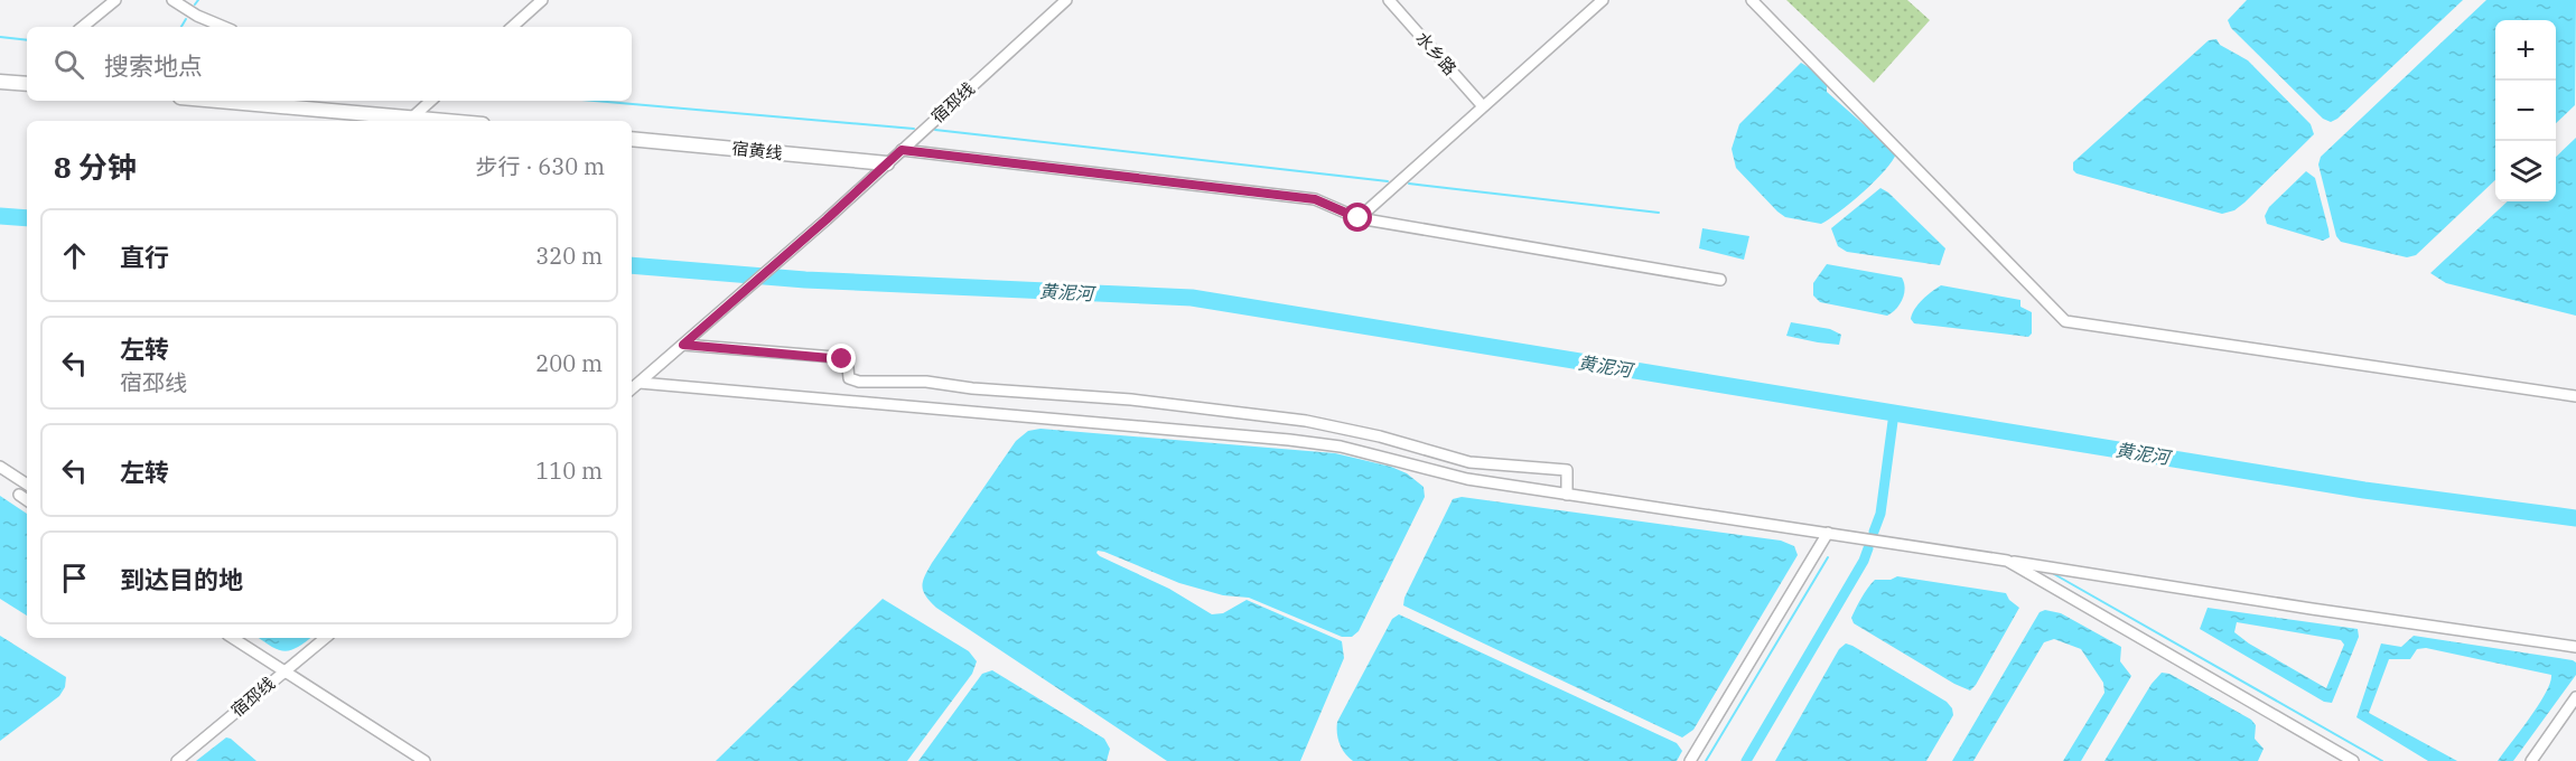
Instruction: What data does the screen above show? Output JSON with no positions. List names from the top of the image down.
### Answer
{
  "streets": {
    "main road": ["宿黄线"],
    "street": ["水乡路", "宿邳线"]
  },
  "crossings": [
    ["宿邳线", "宿黄线"]
  ],
  "water": ["黄泥河"],
  "page": {
    "map_buttons": ["+", "−"],
    "search": "搜索地点",
    "heading": ["8 分钟", "步行 · 630 m"],
    "list": [
      ["直行", "320 m"],
      ["左转", "宿邳线", "200 m"],
      ["左转", "110 m"],
      "到达目的地"
    ]
  }
}
